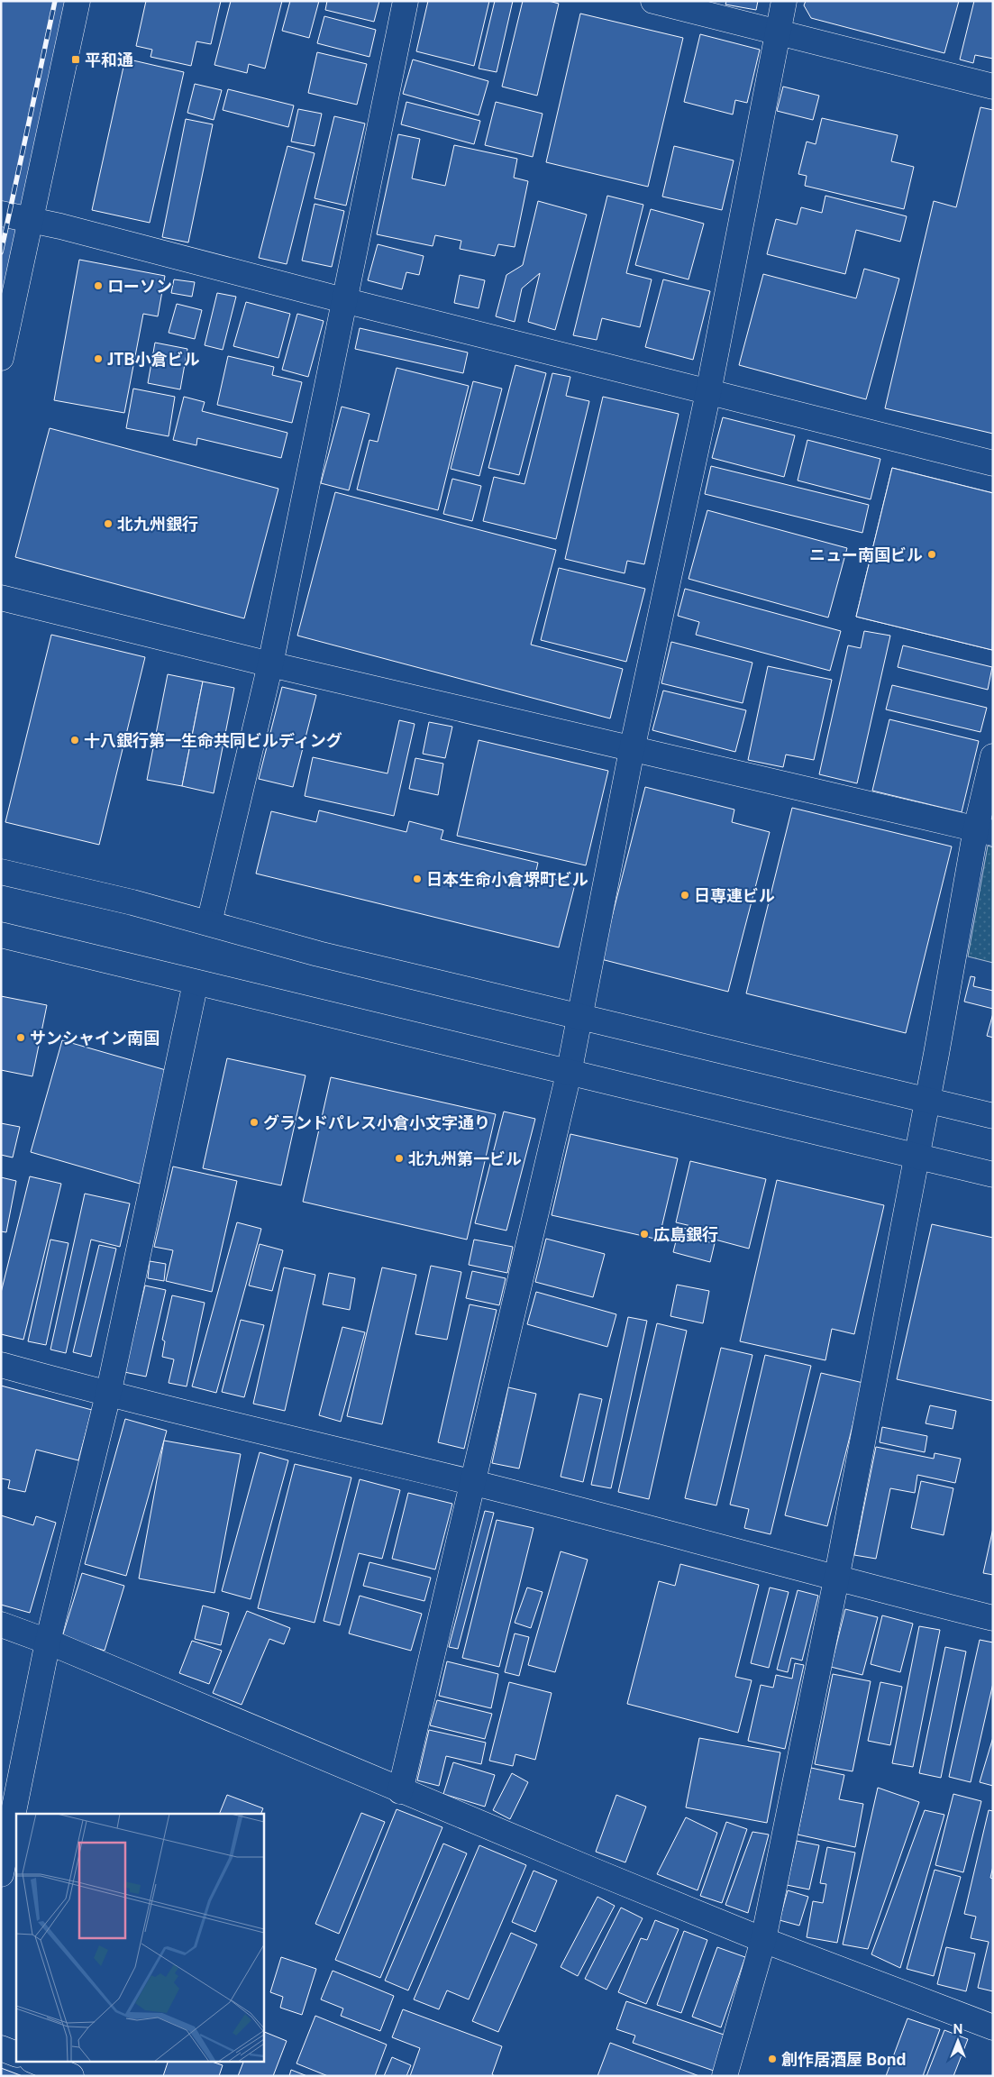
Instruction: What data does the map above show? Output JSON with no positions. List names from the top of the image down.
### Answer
{
  "places": {
    "transit": ["平和通"],
    "other": [
      "ローソン",
      "JTB小倉ビル",
      "北九州銀行",
      "ニュー南国ビル",
      "十八銀行第一生命共同ビルディング",
      "日本生命小倉堺町ビル",
      "日専連ビル",
      "サンシャイン南国",
      "グランドパレス小倉小文字通り",
      "北九州第一ビル",
      "広島銀行",
      "創作居酒屋 Bond"
    ]
  },
  "north": "top"
}
